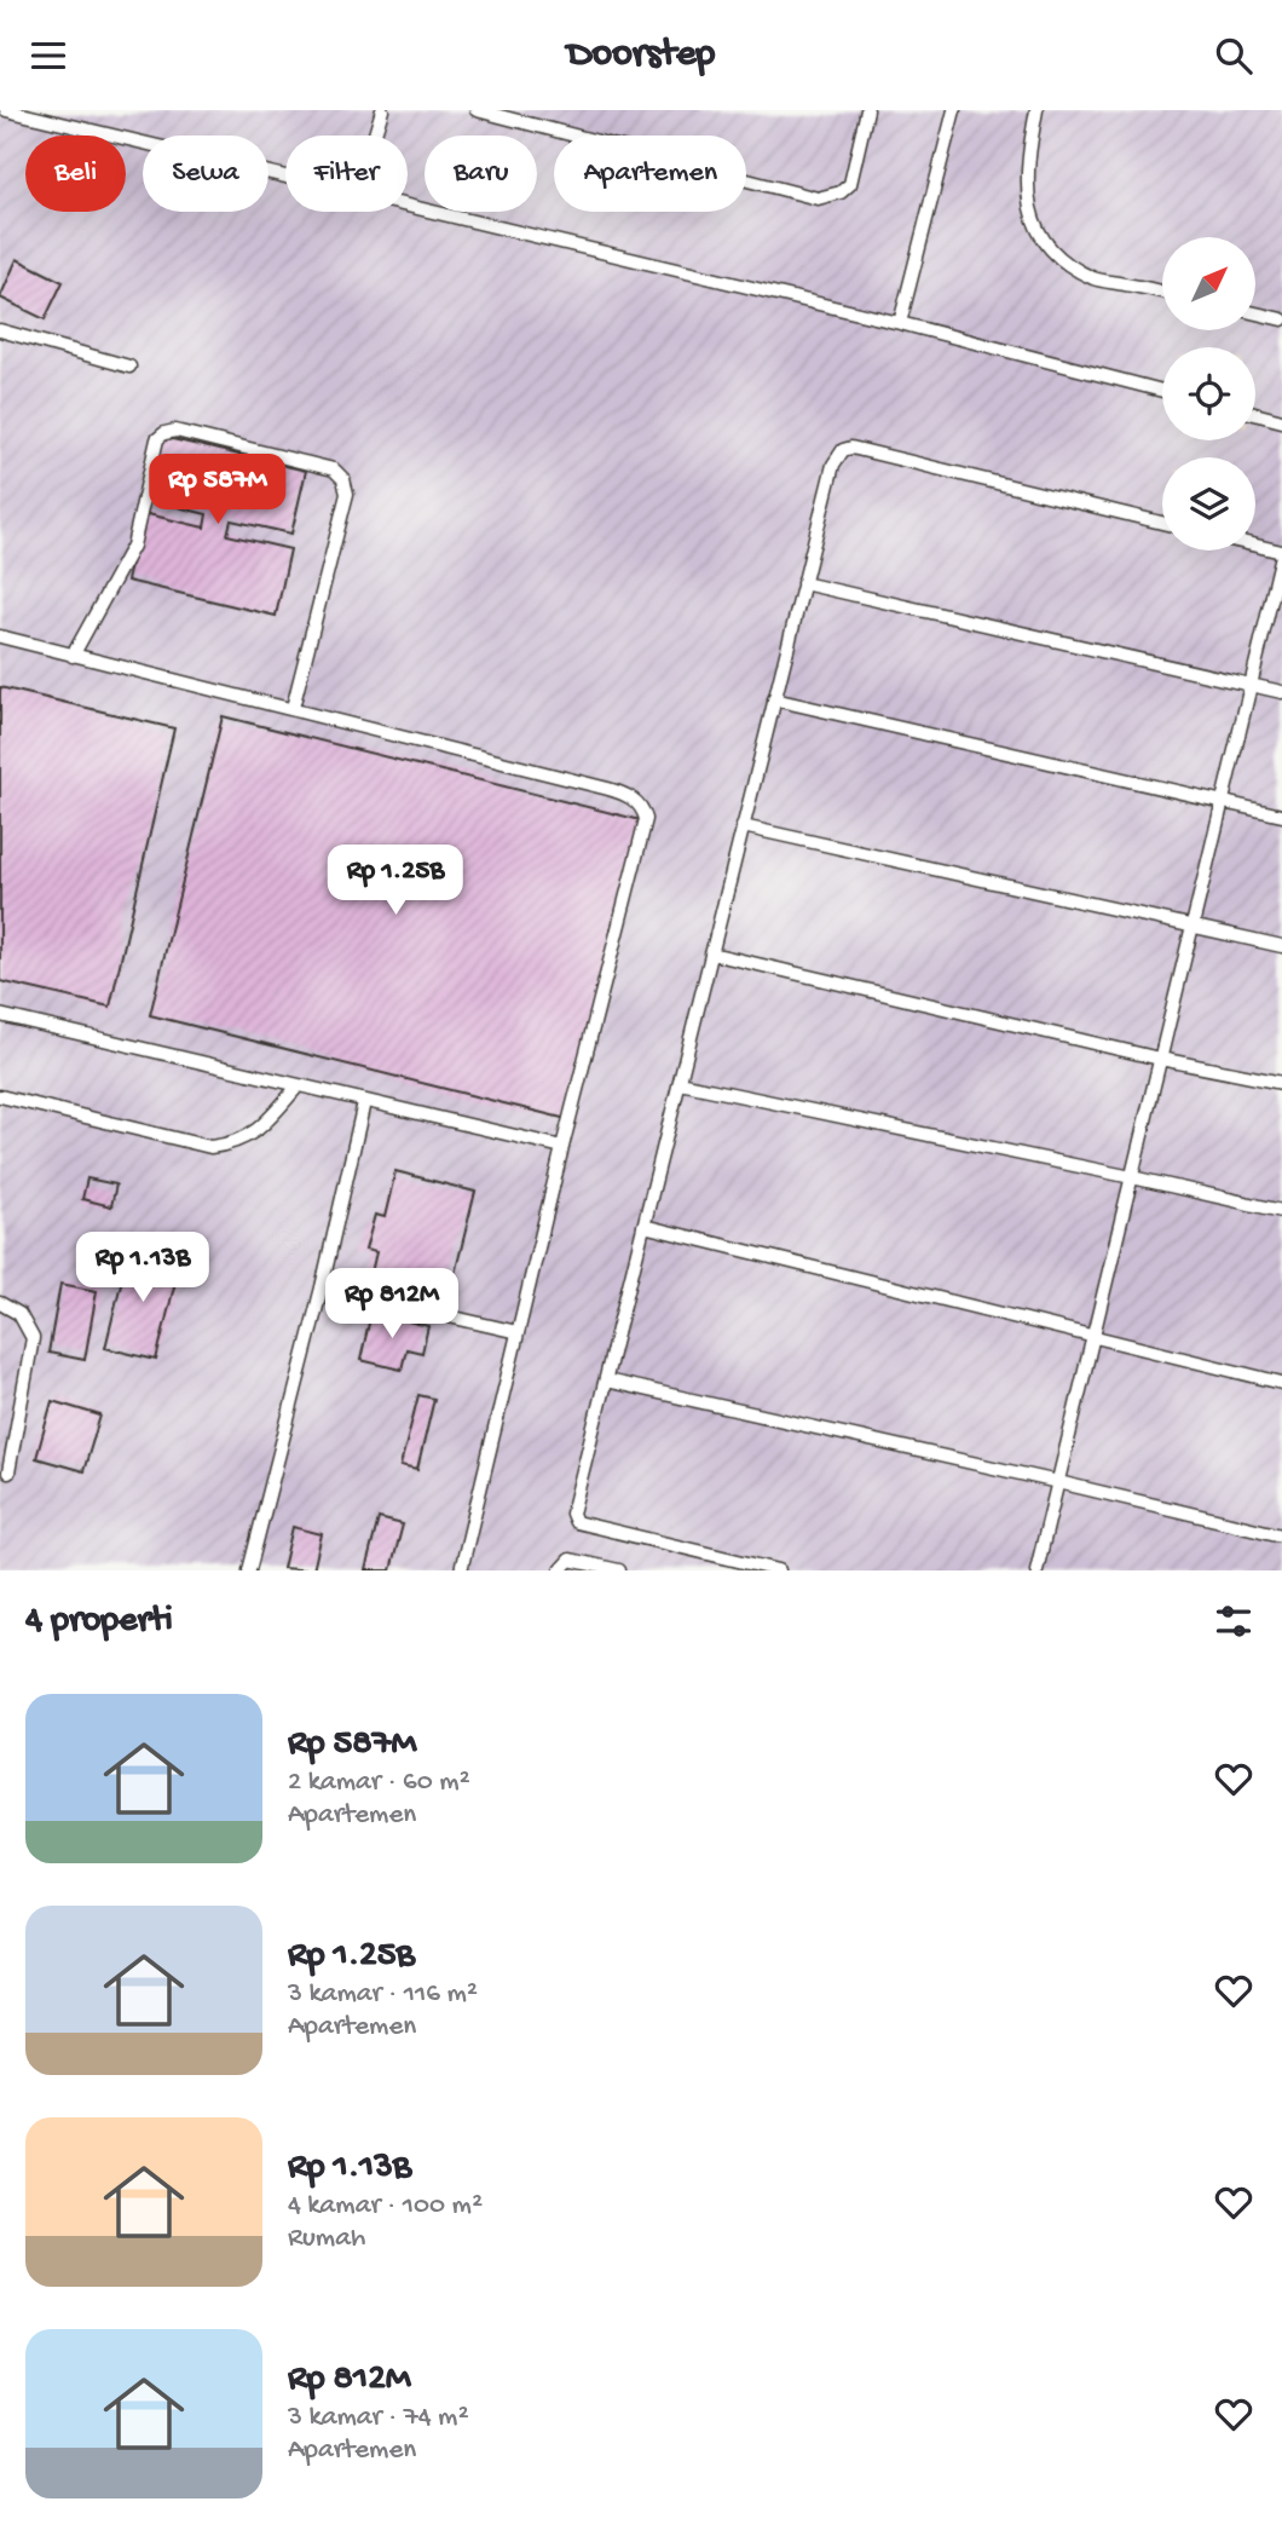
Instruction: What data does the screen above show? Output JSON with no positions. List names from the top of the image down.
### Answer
{
  "north": "top right",
  "page": {
    "header": "Doorstep",
    "chip": [
      "Beli",
      "Sewa",
      "Filter",
      "Baru",
      "Apartemen"
    ],
    "price": [
      "Rp 587M",
      "Rp 1.25B",
      "Rp 1.13B",
      "Rp 812M"
    ],
    "heading": "4 properti",
    "list": [
      {
        "name": "Rp 587M",
        "note": "2 kamar · 60 m² · Apartemen"
      },
      {
        "name": "Rp 1.25B",
        "note": "3 kamar · 116 m² · Apartemen"
      },
      {
        "name": "Rp 1.13B",
        "note": "4 kamar · 100 m² · Rumah"
      },
      {
        "name": "Rp 812M",
        "note": "3 kamar · 74 m² · Apartemen"
      }
    ]
  }
}
